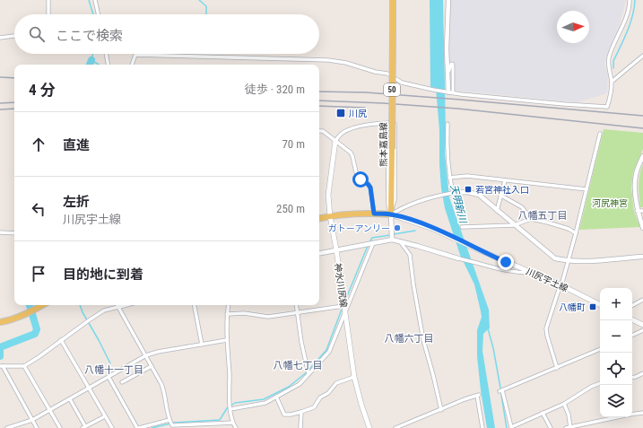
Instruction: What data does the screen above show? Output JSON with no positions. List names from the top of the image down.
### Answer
{
  "streets": {
    "main road": [
      "50",
      "熊本嘉島線",
      "川尻宇土線",
      "神水川尻線"
    ]
  },
  "crossings": [
    ["熊本嘉島線", "川尻宇土線"]
  ],
  "districts": [
    "八幡五丁目",
    "八幡六丁目",
    "八幡七丁目",
    "八幡十一丁目"
  ],
  "water": ["天明新川"],
  "parks": ["河尻神宮"],
  "places": {
    "transit": ["川尻", "若宮神社入口", "八幡町"],
    "other": ["ガトーアンリー"]
  },
  "north": "right",
  "page": {
    "search": "ここで検索",
    "heading": ["4 分", "徒歩 · 320 m"],
    "list": [
      ["直進", "70 m"],
      ["左折", "川尻宇土線", "250 m"],
      "目的地に到着"
    ],
    "map_buttons": ["+", "−"]
  }
}
